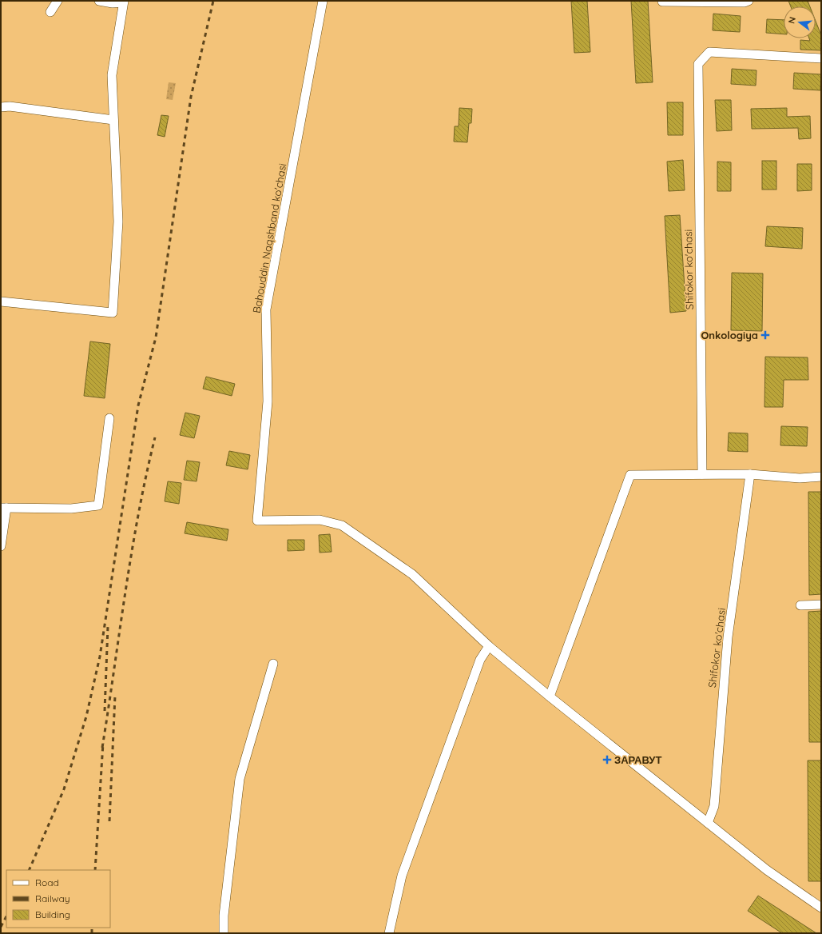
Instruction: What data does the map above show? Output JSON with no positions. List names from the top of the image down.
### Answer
{
  "streets": {
    "street": ["Bahouddin Naqshband ko'chasi", "Shifokor ko'chasi"]
  },
  "places": {
    "health": ["Onkologiya", "ЗАРАВУТ"]
  },
  "legend": ["Road", "Railway", "Building"],
  "north": "left"
}
